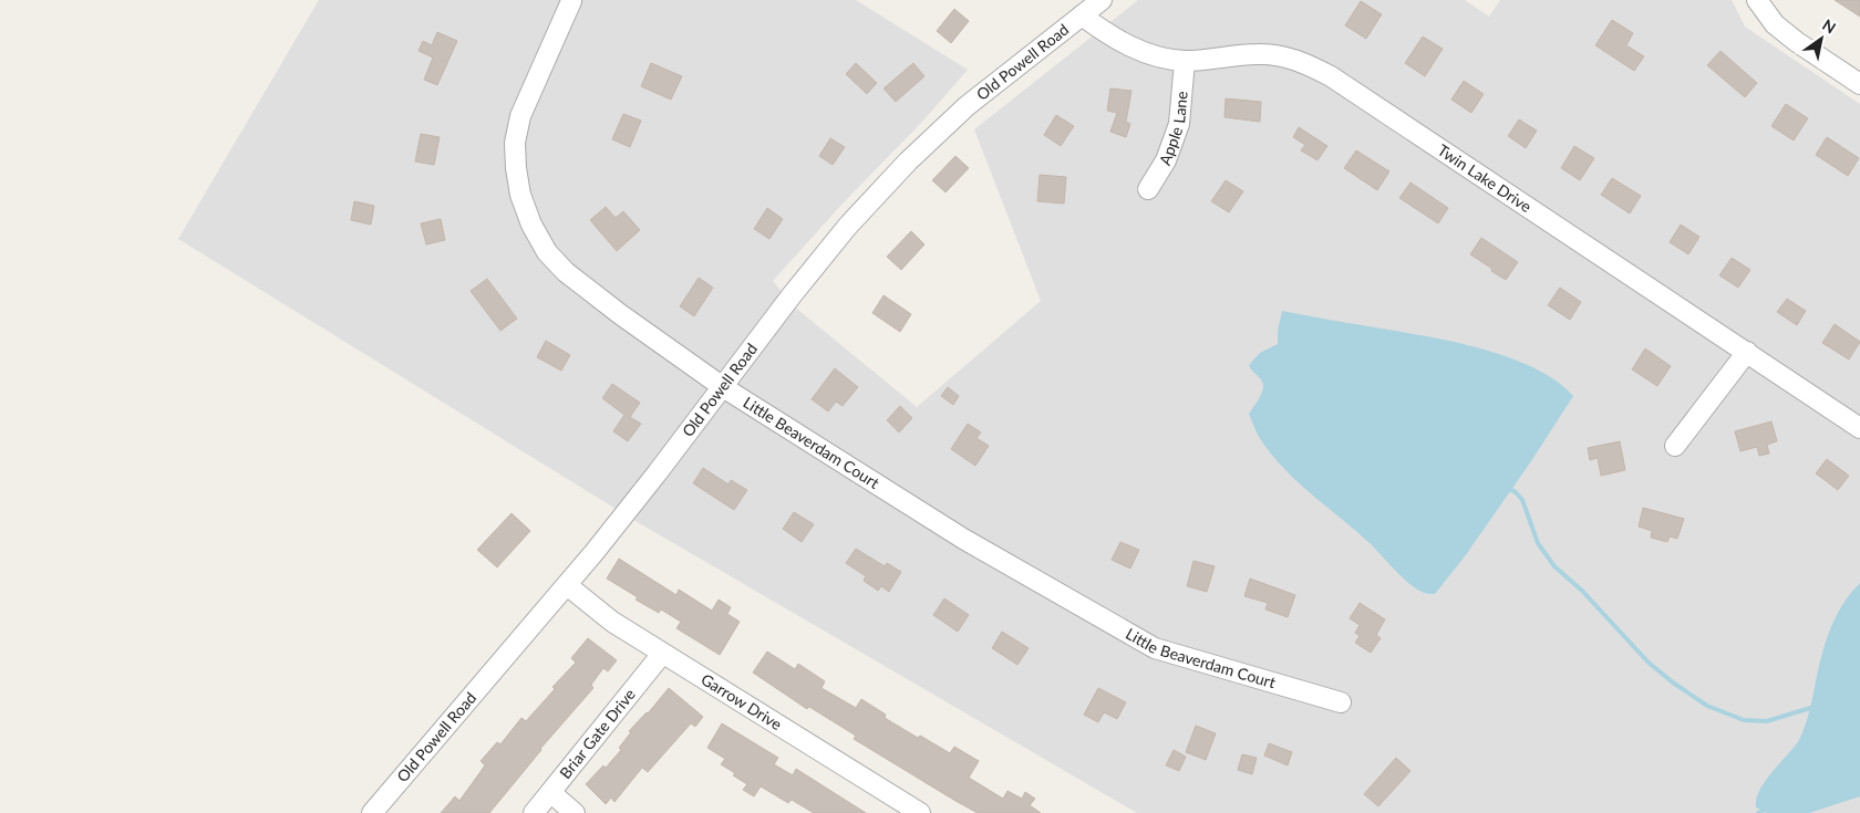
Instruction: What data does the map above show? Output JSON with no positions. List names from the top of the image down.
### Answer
{
  "streets": {
    "street": [
      "Old Powell Road",
      "Apple Lane",
      "Twin Lake Drive",
      "Little Beaverdam Court",
      "Garrow Drive",
      "Briar Gate Drive"
    ]
  },
  "crossings": [
    ["Old Powell Road", "Twin Lake Drive"],
    ["Old Powell Road", "Little Beaverdam Court"],
    ["Old Powell Road", "Garrow Drive"],
    ["Apple Lane", "Twin Lake Drive"],
    ["Garrow Drive", "Briar Gate Drive"]
  ],
  "north": "top right"
}
